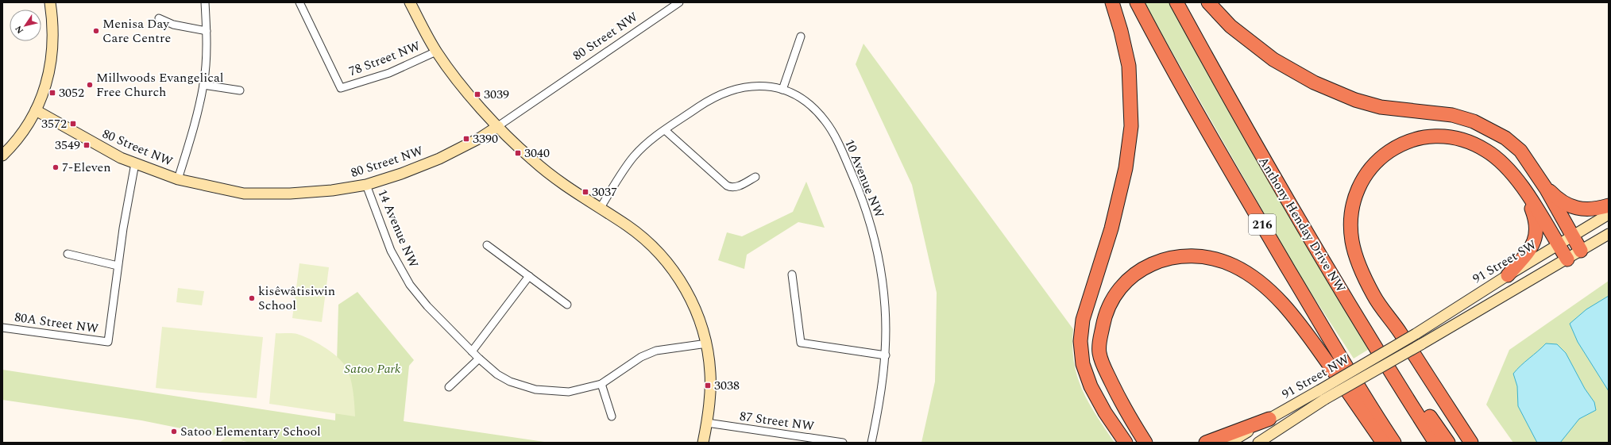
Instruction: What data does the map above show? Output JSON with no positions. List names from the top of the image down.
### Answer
{
  "streets": {
    "highway": ["216", "Anthony Henday Drive NW"],
    "street": [
      "80 Street NW",
      "78 Street NW",
      "10 Avenue NW",
      "14 Avenue NW",
      "91 Street SW",
      "80A Street NW",
      "91 Street NW",
      "87 Street NW"
    ]
  },
  "crossings": [
    ["80 Street NW", "14 Avenue NW"],
    ["91 Street SW", "91 Street NW"]
  ],
  "parks": ["Satoo Park"],
  "places": {
    "other": [
      "Menisa Day Care Centre",
      "Millwoods Evangelical Free Church",
      "7-Eleven",
      "kisêwâtisiwin School",
      "Satoo Elementary School"
    ],
    "transit": [
      "3052",
      "3039",
      "3572",
      "3390",
      "3549",
      "3040",
      "3037",
      "3038"
    ]
  },
  "north": "bottom left"
}
